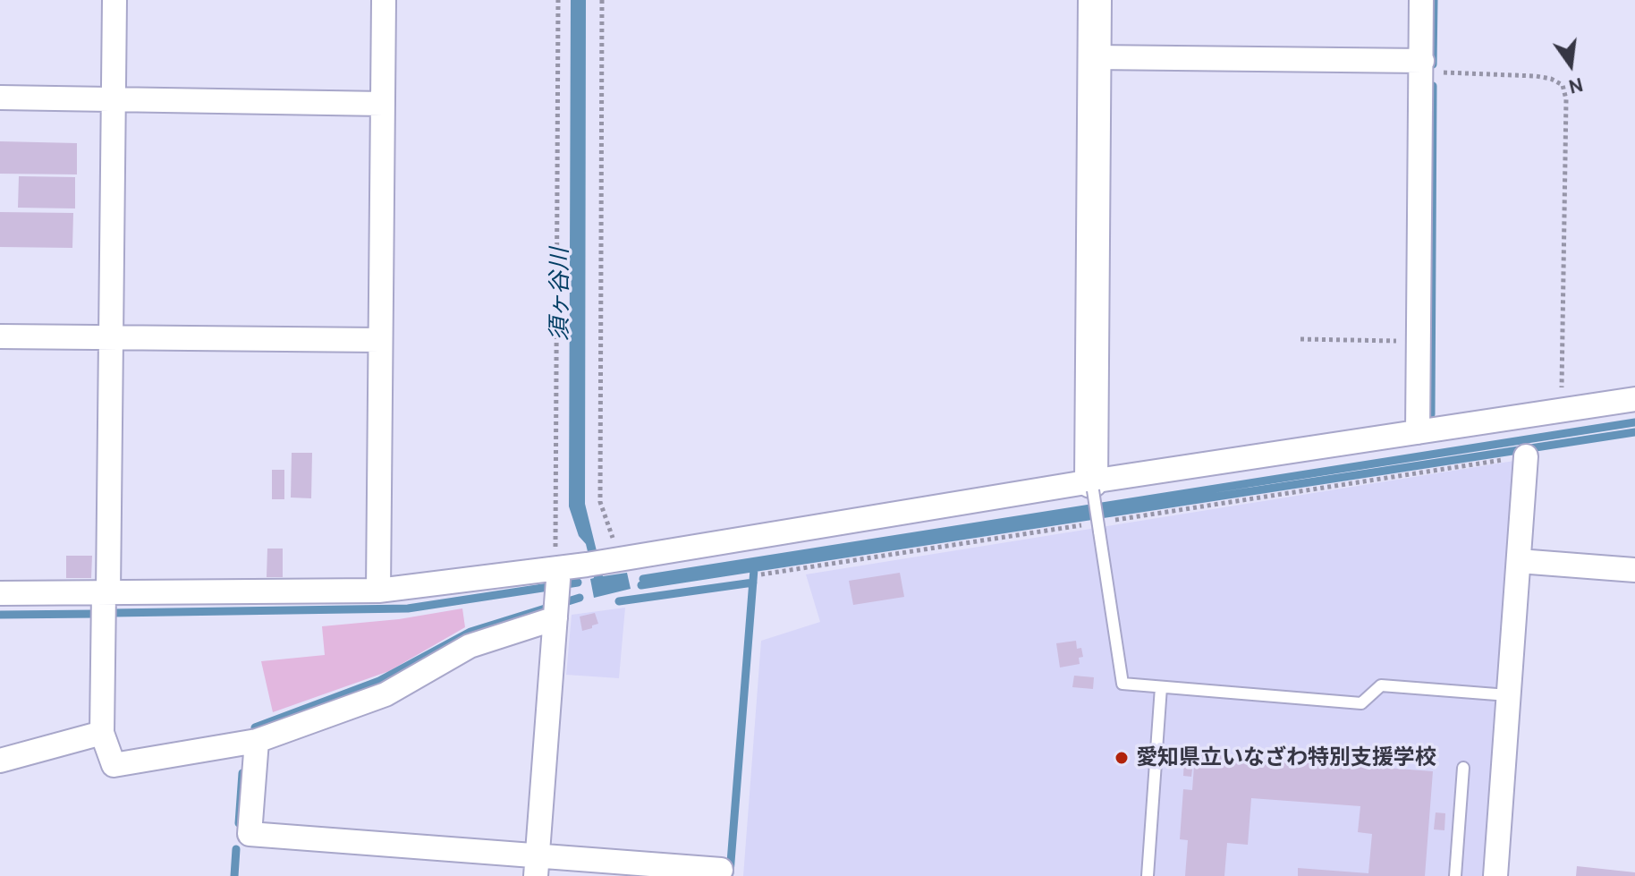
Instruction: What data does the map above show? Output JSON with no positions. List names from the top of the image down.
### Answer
{
  "water": ["須ヶ谷川"],
  "places": ["愛知県立いなざわ特別支援学校"],
  "north": "bottom"
}
